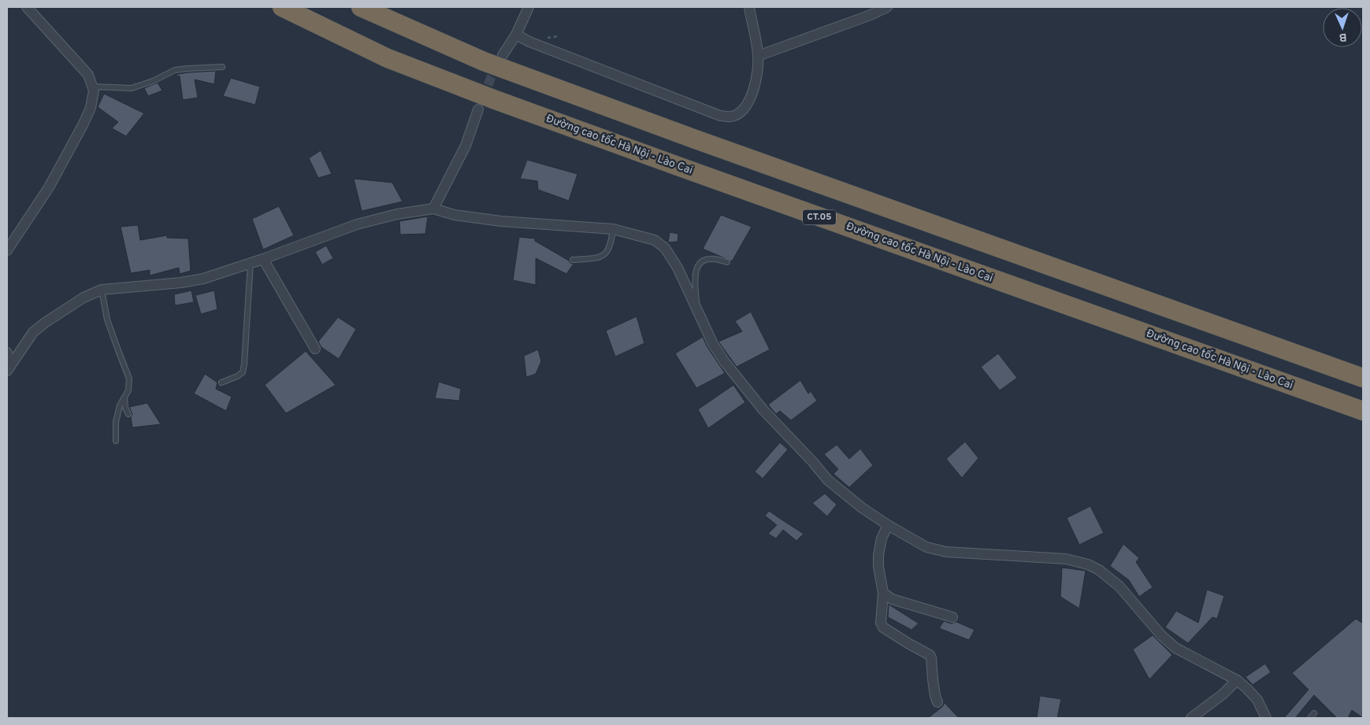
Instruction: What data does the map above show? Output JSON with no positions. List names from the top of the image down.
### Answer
{
  "streets": {
    "highway": ["Đường cao tốc Hà Nội - Lào Cai", "CT.05"]
  },
  "north": "bottom"
}
